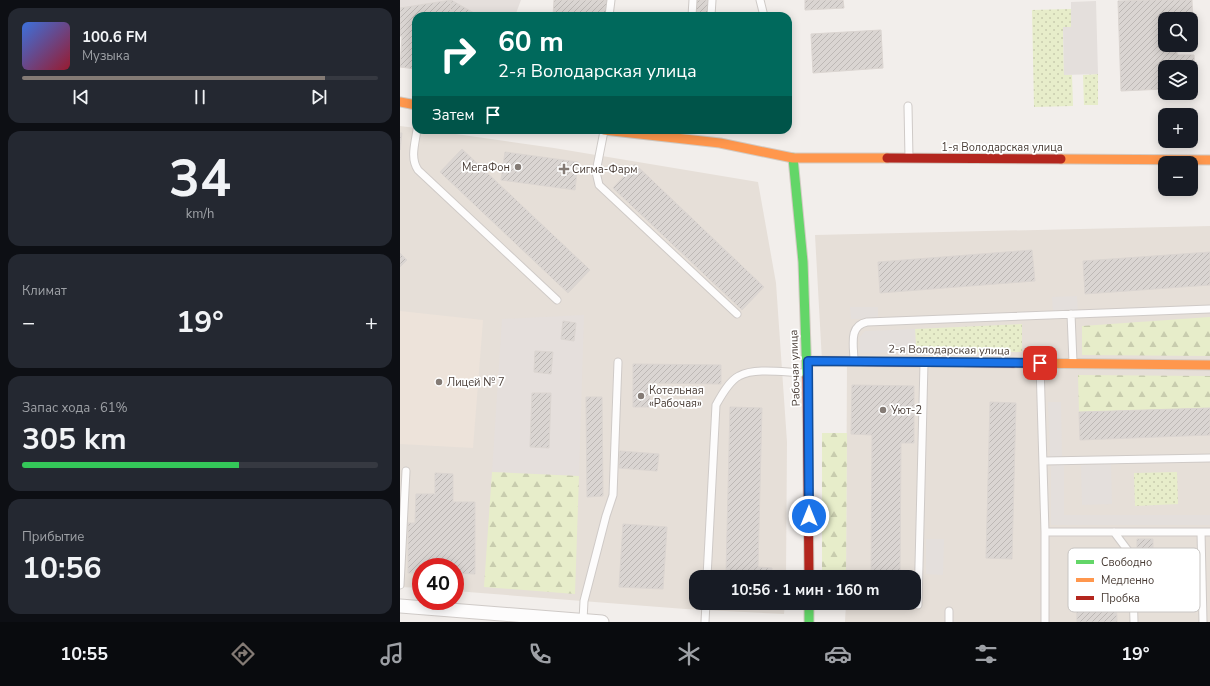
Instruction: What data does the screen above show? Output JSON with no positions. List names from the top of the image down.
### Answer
{
  "streets": {
    "street": ["1-я Володарская улица", "2-я Володарская улица", "Рабочая улица"]
  },
  "crossings": [
    ["1-я Володарская улица", "Рабочая улица"],
    ["2-я Володарская улица", "Рабочая улица"]
  ],
  "places": {
    "other": [
      "МегаФон",
      "Лицей № 7",
      "Котельная «Рабочая»",
      "Уют-2"
    ],
    "health": ["Сигма-Фарм"]
  },
  "legend": ["Свободно", "Медленно", "Пробка"],
  "page": {
    "map_buttons": ["+", "−"],
    "turn": ["60 m", "2-я Володарская улица"],
    "song": ["100.6 FM", "Музыка"],
    "then": "Затем",
    "tile": [
      ["34", "km/h"],
      "Климат",
      ["Запас хода · 61%", "305 km"],
      ["Прибытие", "10:56"]
    ],
    "heat": ["−", "19°", "+"],
    "limit": "40",
    "trip": "10:56 · 1 мин · 160 m",
    "tabs": ["10:55", "19°"]
  }
}
